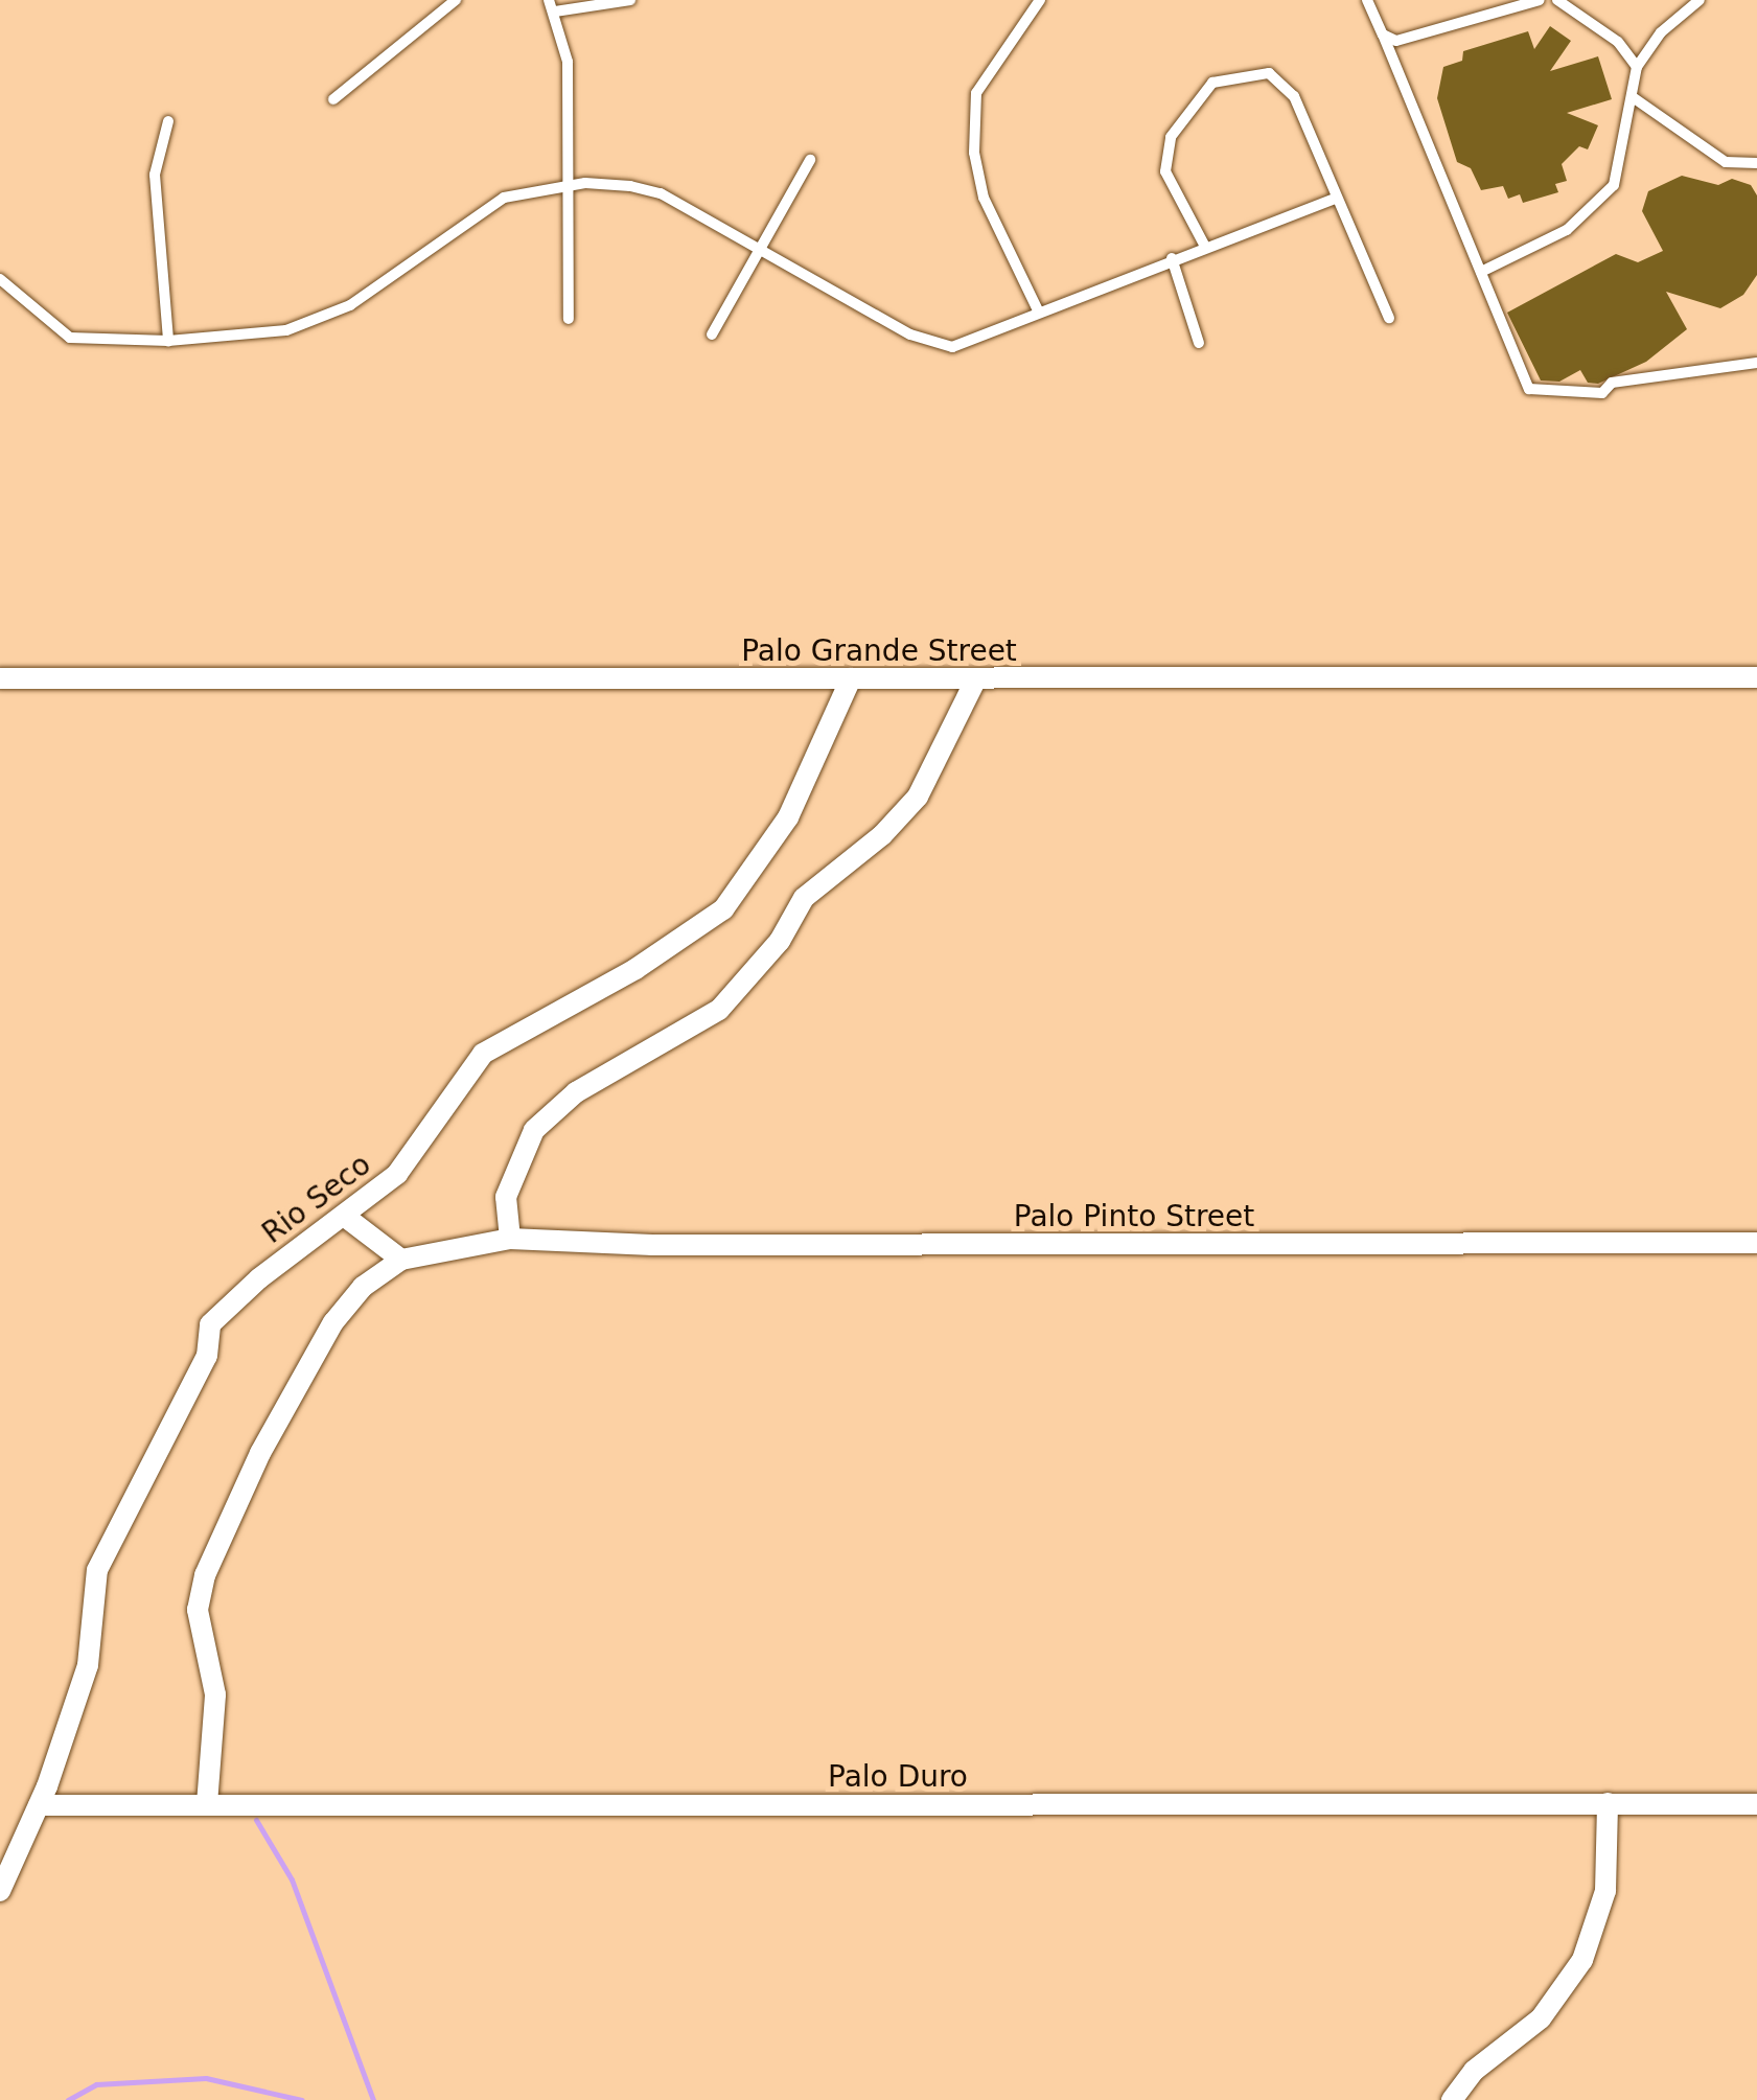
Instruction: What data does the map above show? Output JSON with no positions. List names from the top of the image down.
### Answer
{
  "streets": {
    "street": [
      "Palo Grande Street",
      "Rio Seco",
      "Palo Pinto Street",
      "Palo Duro"
    ]
  },
  "crossings": [
    ["Palo Grande Street", "Rio Seco"],
    ["Rio Seco", "Palo Duro"]
  ]
}
